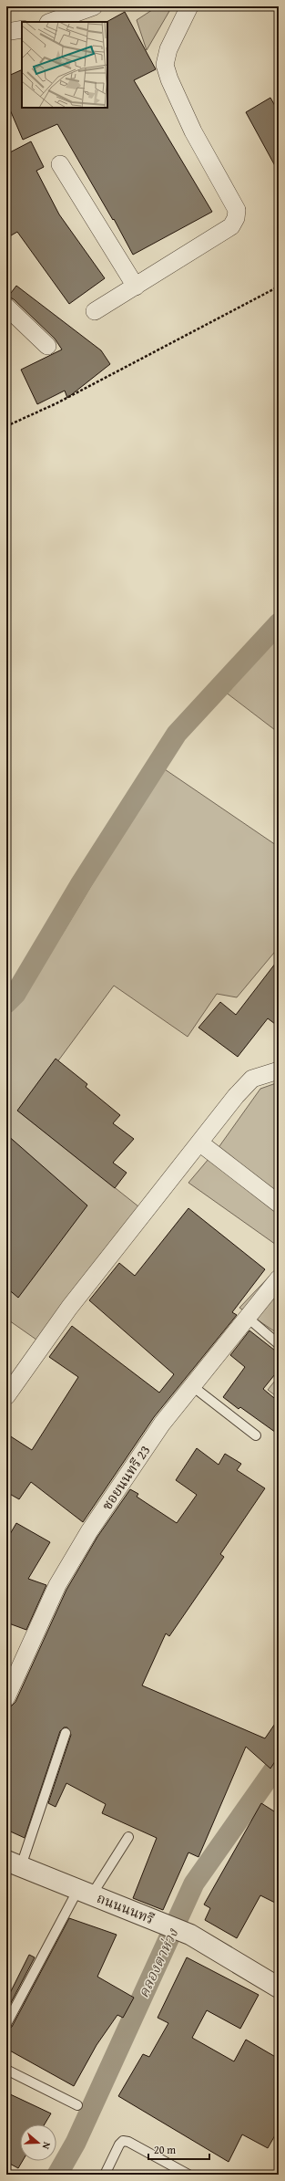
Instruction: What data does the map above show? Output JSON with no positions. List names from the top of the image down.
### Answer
{
  "streets": {
    "street": ["ซอยนนทรี 23", "ถนนนนทรี"]
  },
  "water": ["คลองตาห่วง"],
  "scale_bar": "20 m",
  "north": "right"
}
